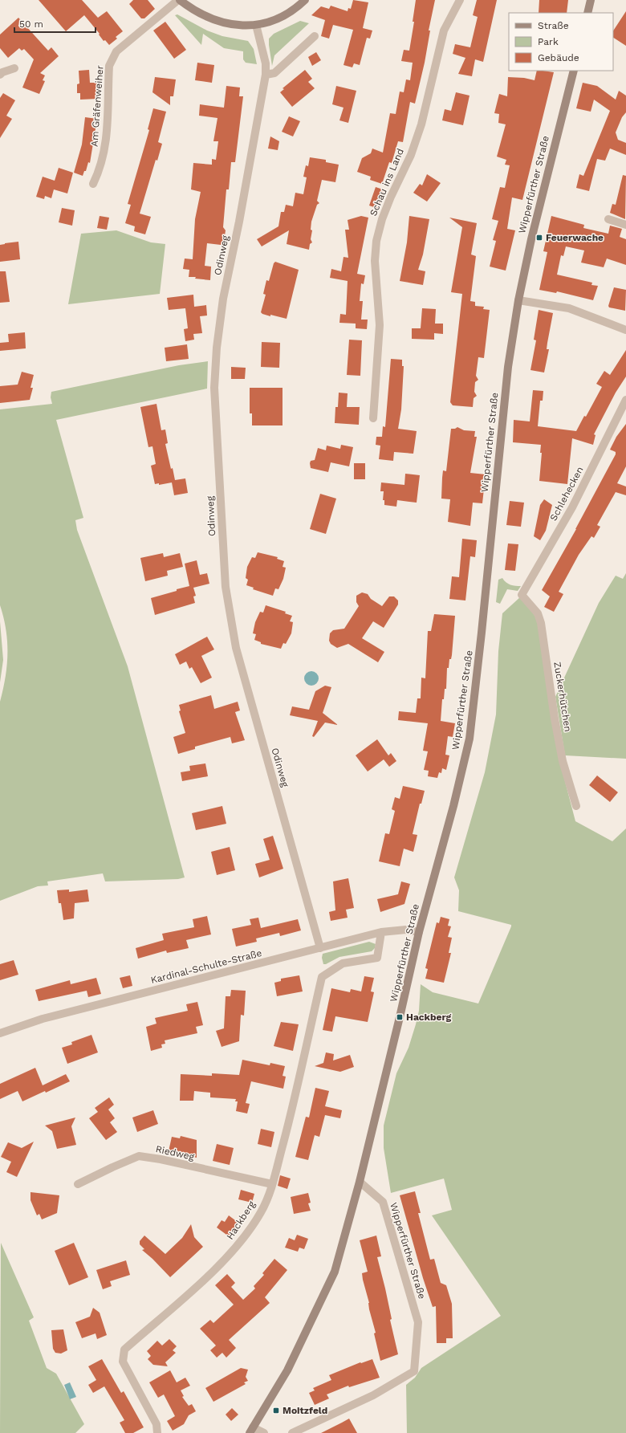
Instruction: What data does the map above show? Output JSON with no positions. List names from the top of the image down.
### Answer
{
  "streets": {
    "main road": ["Wipperfürther Straße"],
    "street": [
      "Am Gräfenweiher",
      "Schau ins Land",
      "Odinweg",
      "Schlehecken",
      "Zuckerhütchen",
      "Kardinal-Schulte-Straße",
      "Riedweg",
      "Hackberg"
    ]
  },
  "crossings": [
    ["Wipperfürther Straße", "Kardinal-Schulte-Straße"],
    ["Odinweg", "Kardinal-Schulte-Straße"],
    ["Schlehecken", "Zuckerhütchen"],
    ["Kardinal-Schulte-Straße", "Hackberg"],
    ["Riedweg", "Hackberg"]
  ],
  "places": {
    "transit": ["Feuerwache", "Hackberg", "Moitzfeld"]
  },
  "legend": ["Straße", "Park", "Gebäude"],
  "scale_bar": "50 m"
}
